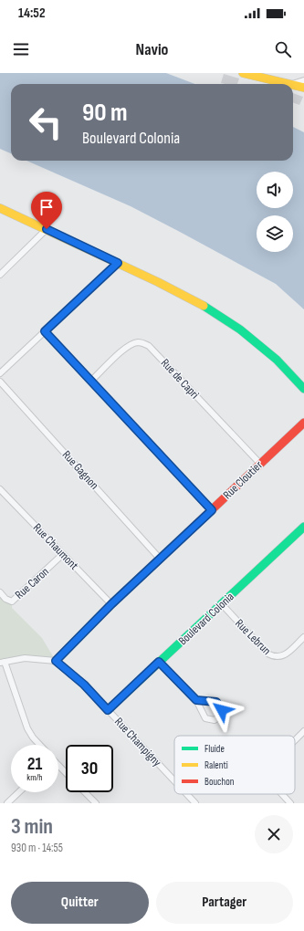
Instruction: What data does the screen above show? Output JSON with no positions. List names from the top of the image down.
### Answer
{
  "streets": {
    "street": [
      "Rue de Capri",
      "Rue Gagnon",
      "Rue Cloutier",
      "Rue Chaumont",
      "Rue Caron",
      "Boulevard Colonia",
      "Rue Lebrun",
      "Rue Champigny"
    ]
  },
  "crossings": [
    ["Rue de Capri", "Rue Cloutier"],
    ["Rue Gagnon", "Rue Cloutier"],
    ["Rue Cloutier", "Rue Chaumont"],
    ["Rue Cloutier", "Rue Champigny"],
    ["Rue Chaumont", "Rue Caron"],
    ["Boulevard Colonia", "Rue Lebrun"],
    ["Boulevard Colonia", "Rue Champigny"]
  ],
  "legend": ["Fluide", "Ralenti", "Bouchon"],
  "page": {
    "status": "14:52",
    "header": "Navio",
    "turn": ["90 m", "Boulevard Colonia"],
    "speed": "21 km/h",
    "limit": "30",
    "heading": ["3 min", "930 m · 14:55"],
    "buttons": ["Quitter", "Partager"]
  }
}
